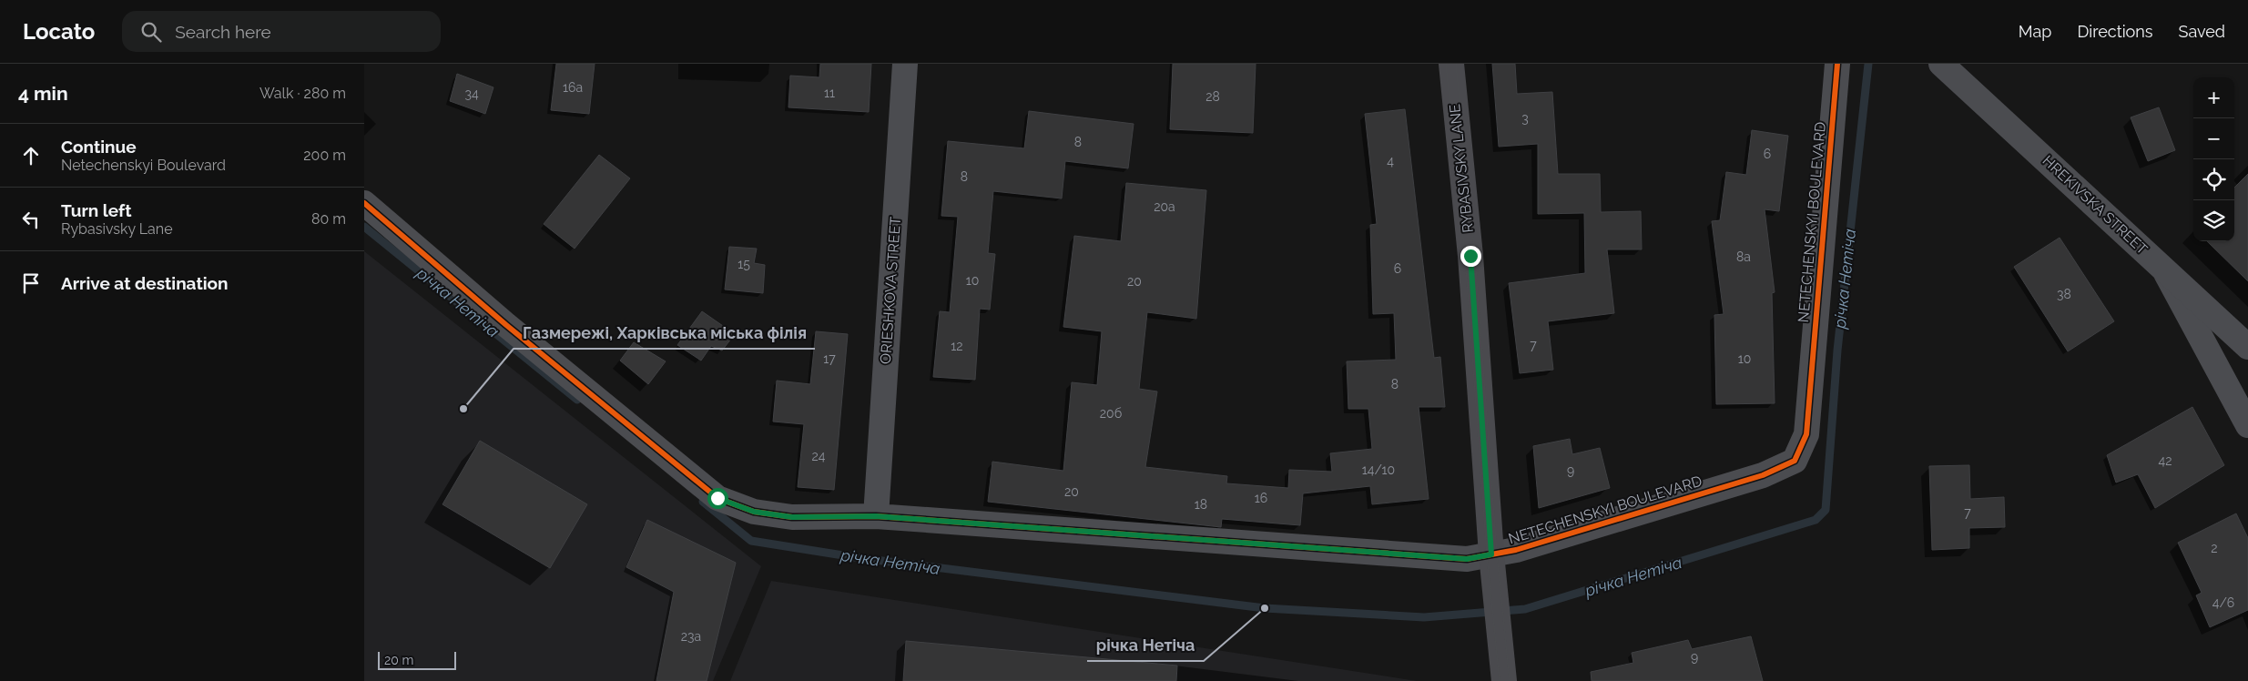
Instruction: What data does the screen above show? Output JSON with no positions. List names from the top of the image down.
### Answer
{
  "streets": {
    "main road": ["RYBASIVSKY LANE"],
    "street": ["HREKIVSKA STREET", "NETECHENSKYI BOULEVARD", "ORIESHKOVA STREET"]
  },
  "crossings": [
    ["RYBASIVSKY LANE", "NETECHENSKYI BOULEVARD"],
    ["NETECHENSKYI BOULEVARD", "ORIESHKOVA STREET"]
  ],
  "water": ["річка Нетіча"],
  "places": ["Газмережі, Харківська міська філія", "річка Нетіча"],
  "house_numbers": [
    "16а",
    "11",
    "34",
    "28",
    "3",
    "8",
    "6",
    "4",
    "8",
    "20а",
    "8а",
    "15",
    "6",
    "10",
    "20",
    "38",
    "7",
    "12",
    "17",
    "10",
    "8",
    "20б",
    "24",
    "42",
    "14/10",
    "9",
    "20",
    "16",
    "18",
    "7",
    "2",
    "4/6",
    "23а",
    "9"
  ],
  "scale_bar": "20 m",
  "page": {
    "header": "Locato",
    "search": "Search here",
    "nav": ["Map", "Directions", "Saved"],
    "heading": ["4 min", "Walk · 280 m"],
    "map_buttons": ["+", "−"],
    "list": [
      ["Continue", "Netechenskyi Boulevard", "200 m"],
      ["Turn left", "Rybasivsky Lane", "80 m"],
      "Arrive at destination"
    ],
    "scale": "20 m"
  }
}
